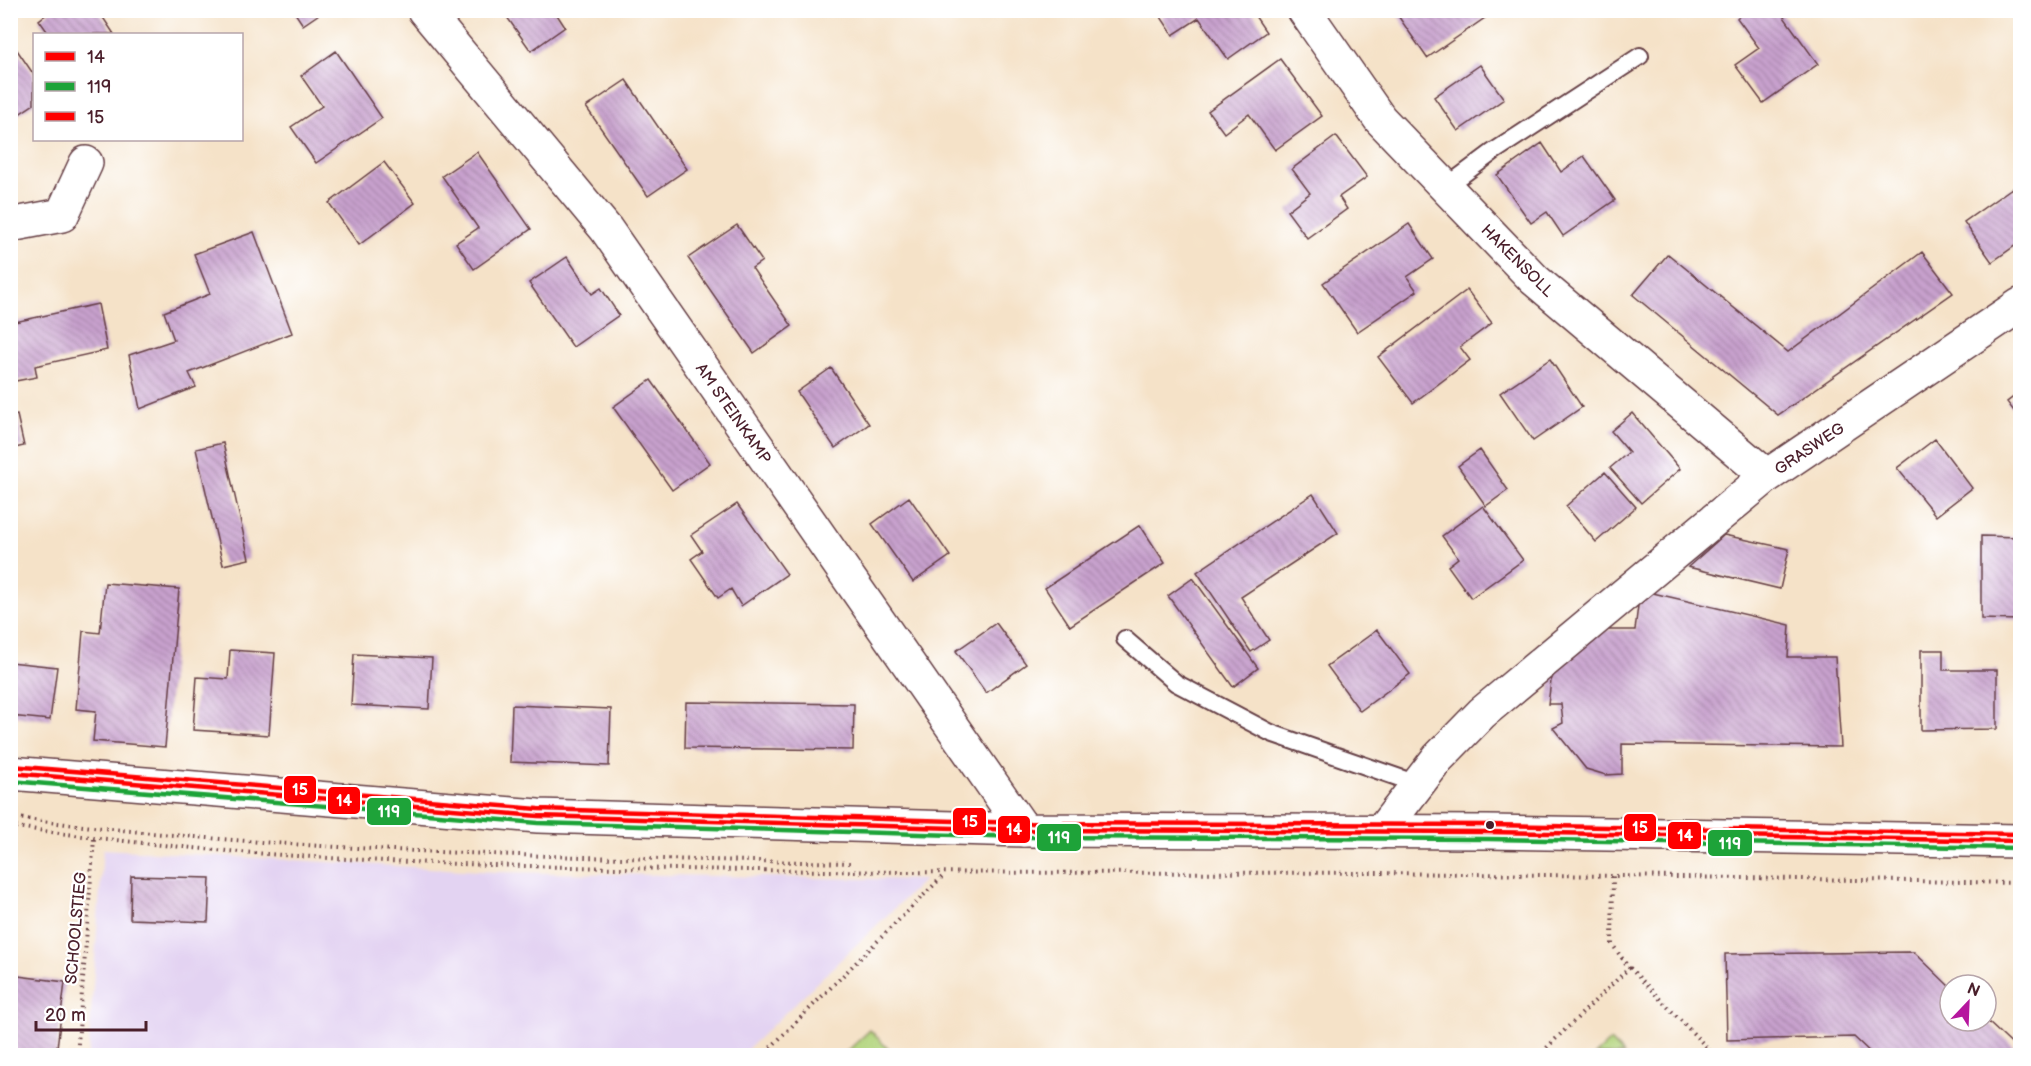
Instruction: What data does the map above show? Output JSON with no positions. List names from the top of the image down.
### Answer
{
  "streets": {
    "street": ["HAKENSOLL", "AM STEINKAMP", "GRASWEG"],
    "path": ["SCHOOLSTIEG"]
  },
  "crossings": [
    ["HAKENSOLL", "GRASWEG"]
  ],
  "lines": ["transit line 15", "transit line 14", "transit line 119"],
  "legend": ["14", "119", "15"],
  "scale_bar": "20 m",
  "north": "top right"
}
